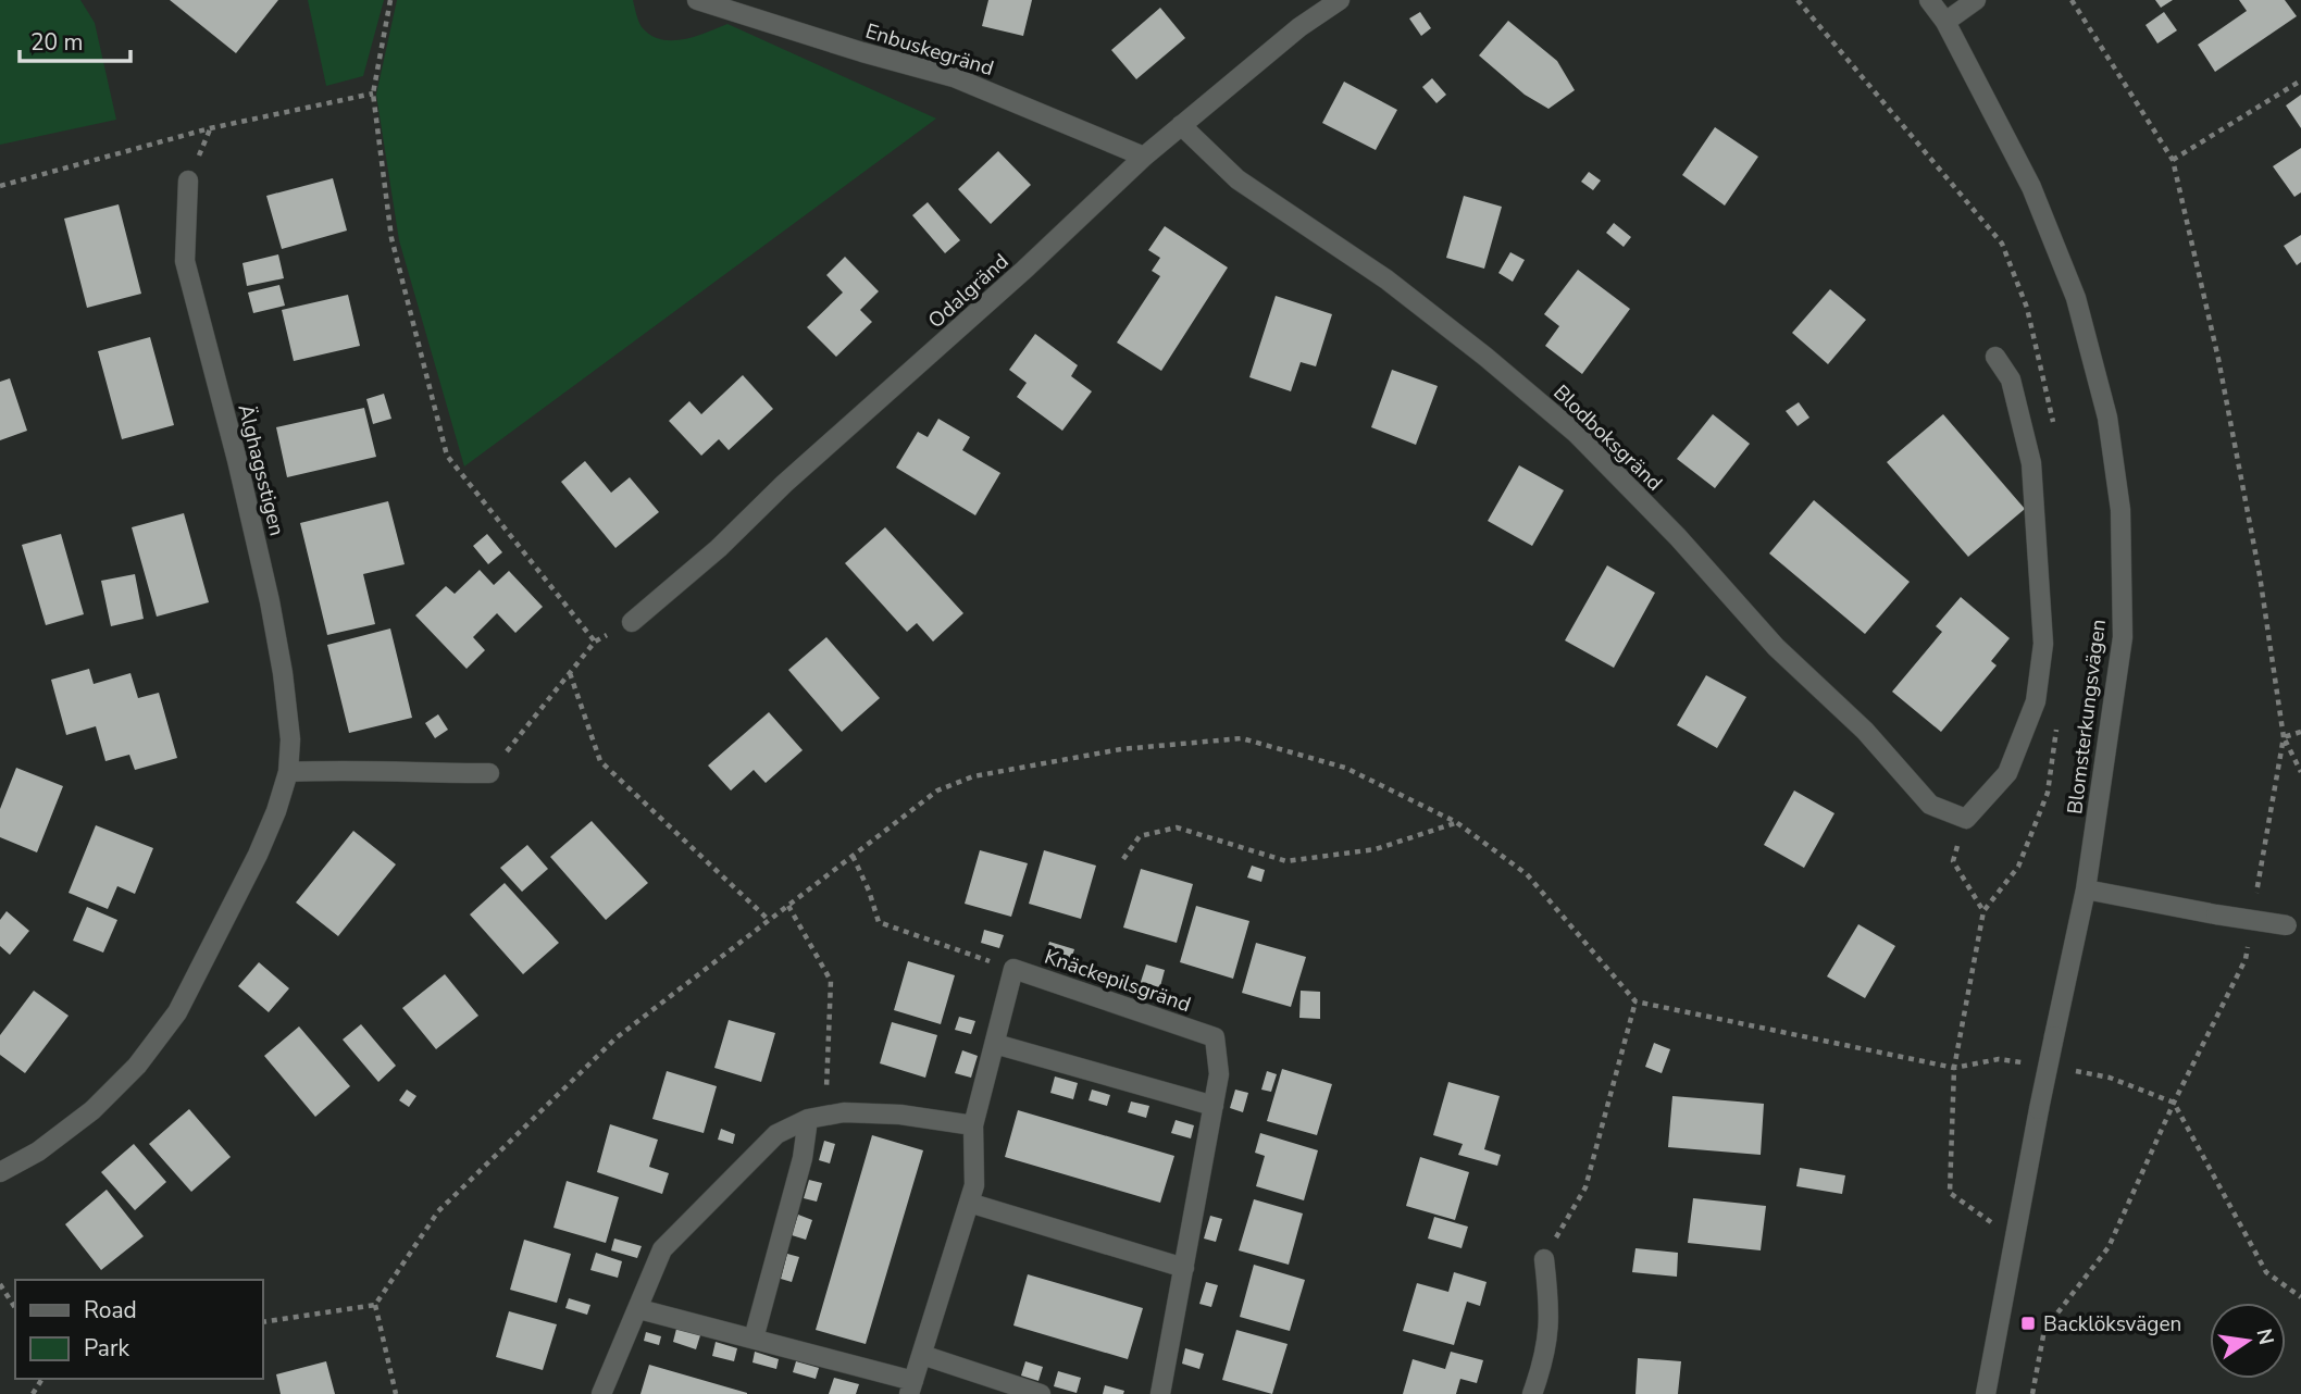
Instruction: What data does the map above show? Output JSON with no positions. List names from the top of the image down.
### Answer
{
  "streets": {
    "street": [
      "Enbuskegränd",
      "Odalgränd",
      "Blodboksgränd",
      "Älghagsstigen",
      "Blomsterkungsvägen",
      "Knäckepilsgränd"
    ]
  },
  "crossings": [
    ["Enbuskegränd", "Odalgränd"],
    ["Odalgränd", "Blodboksgränd"]
  ],
  "places": {
    "transit": ["Backlöksvägen"]
  },
  "legend": ["Road", "Park"],
  "scale_bar": "20 m",
  "north": "right"
}
